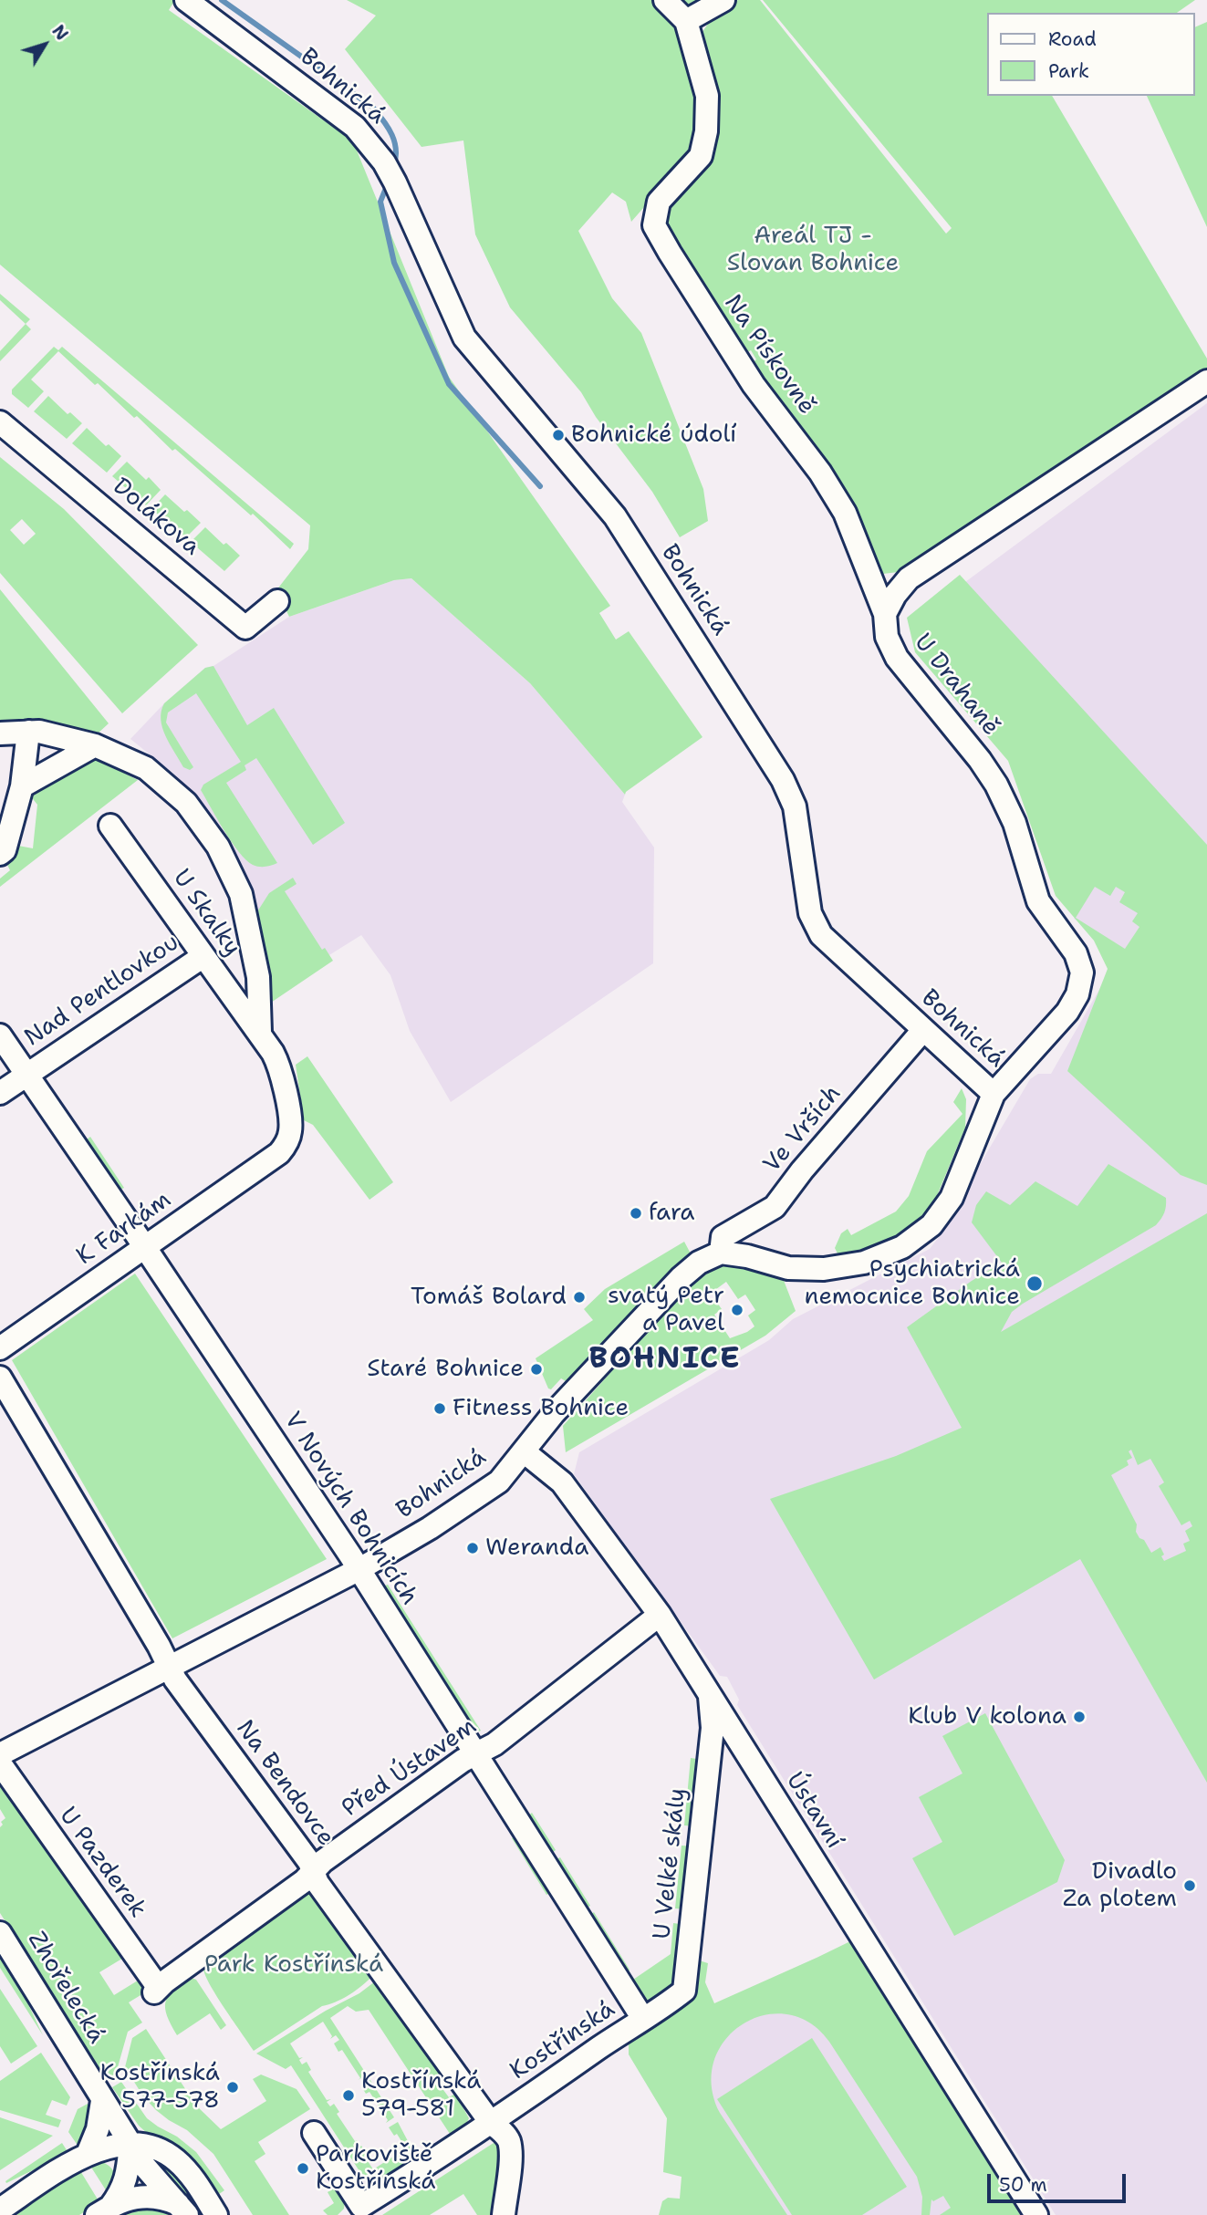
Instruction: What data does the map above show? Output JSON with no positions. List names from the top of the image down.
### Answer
{
  "streets": {
    "street": [
      "Bohnická",
      "Na Pískovně",
      "Dolákova",
      "U Drahaně",
      "U Skalky",
      "Nad Pentlovkou",
      "Ve Vrších",
      "K Farkám",
      "V Nových Bohnicích",
      "Před Ústavem",
      "Na Bendovce",
      "Ústavní",
      "U Pazderek",
      "U Velké skály",
      "Zhořelecká",
      "Kostřínská"
    ]
  },
  "crossings": [
    ["Bohnická", "U Drahaně"],
    ["Bohnická", "Ve Vrších"],
    ["Bohnická", "V Nových Bohnicích"],
    ["Bohnická", "Na Bendovce"],
    ["Bohnická", "Ústavní"],
    ["Na Pískovně", "U Drahaně"],
    ["U Skalky", "Nad Pentlovkou"],
    ["U Skalky", "K Farkám"],
    ["Nad Pentlovkou", "V Nových Bohnicích"],
    ["K Farkám", "V Nových Bohnicích"],
    ["V Nových Bohnicích", "Před Ústavem"],
    ["V Nových Bohnicích", "U Velké skály"],
    ["V Nových Bohnicích", "Kostřínská"],
    ["Před Ústavem", "Na Bendovce"],
    ["Před Ústavem", "Ústavní"],
    ["Před Ústavem", "U Pazderek"],
    ["Na Bendovce", "Kostřínská"],
    ["Ústavní", "U Velké skály"],
    ["U Velké skály", "Kostřínská"]
  ],
  "districts": ["BOHNICE"],
  "parks": ["Areál TJ - Slovan Bohnice", "Park Kostřínská"],
  "places": [
    "Bohnické údolí",
    "fara",
    "Psychiatrická nemocnice Bohnice",
    "Tomáš Bolard",
    "svatý Petr a Pavel",
    "Staré Bohnice",
    "Fitness Bohnice",
    "Weranda",
    "Klub V kolona",
    "Divadlo Za plotem",
    "Kostřínská 577-578",
    "Kostřínská 579-581",
    "Parkoviště Kostřínská"
  ],
  "legend": ["Road", "Park"],
  "scale_bar": "50 m",
  "north": "top right"
}
